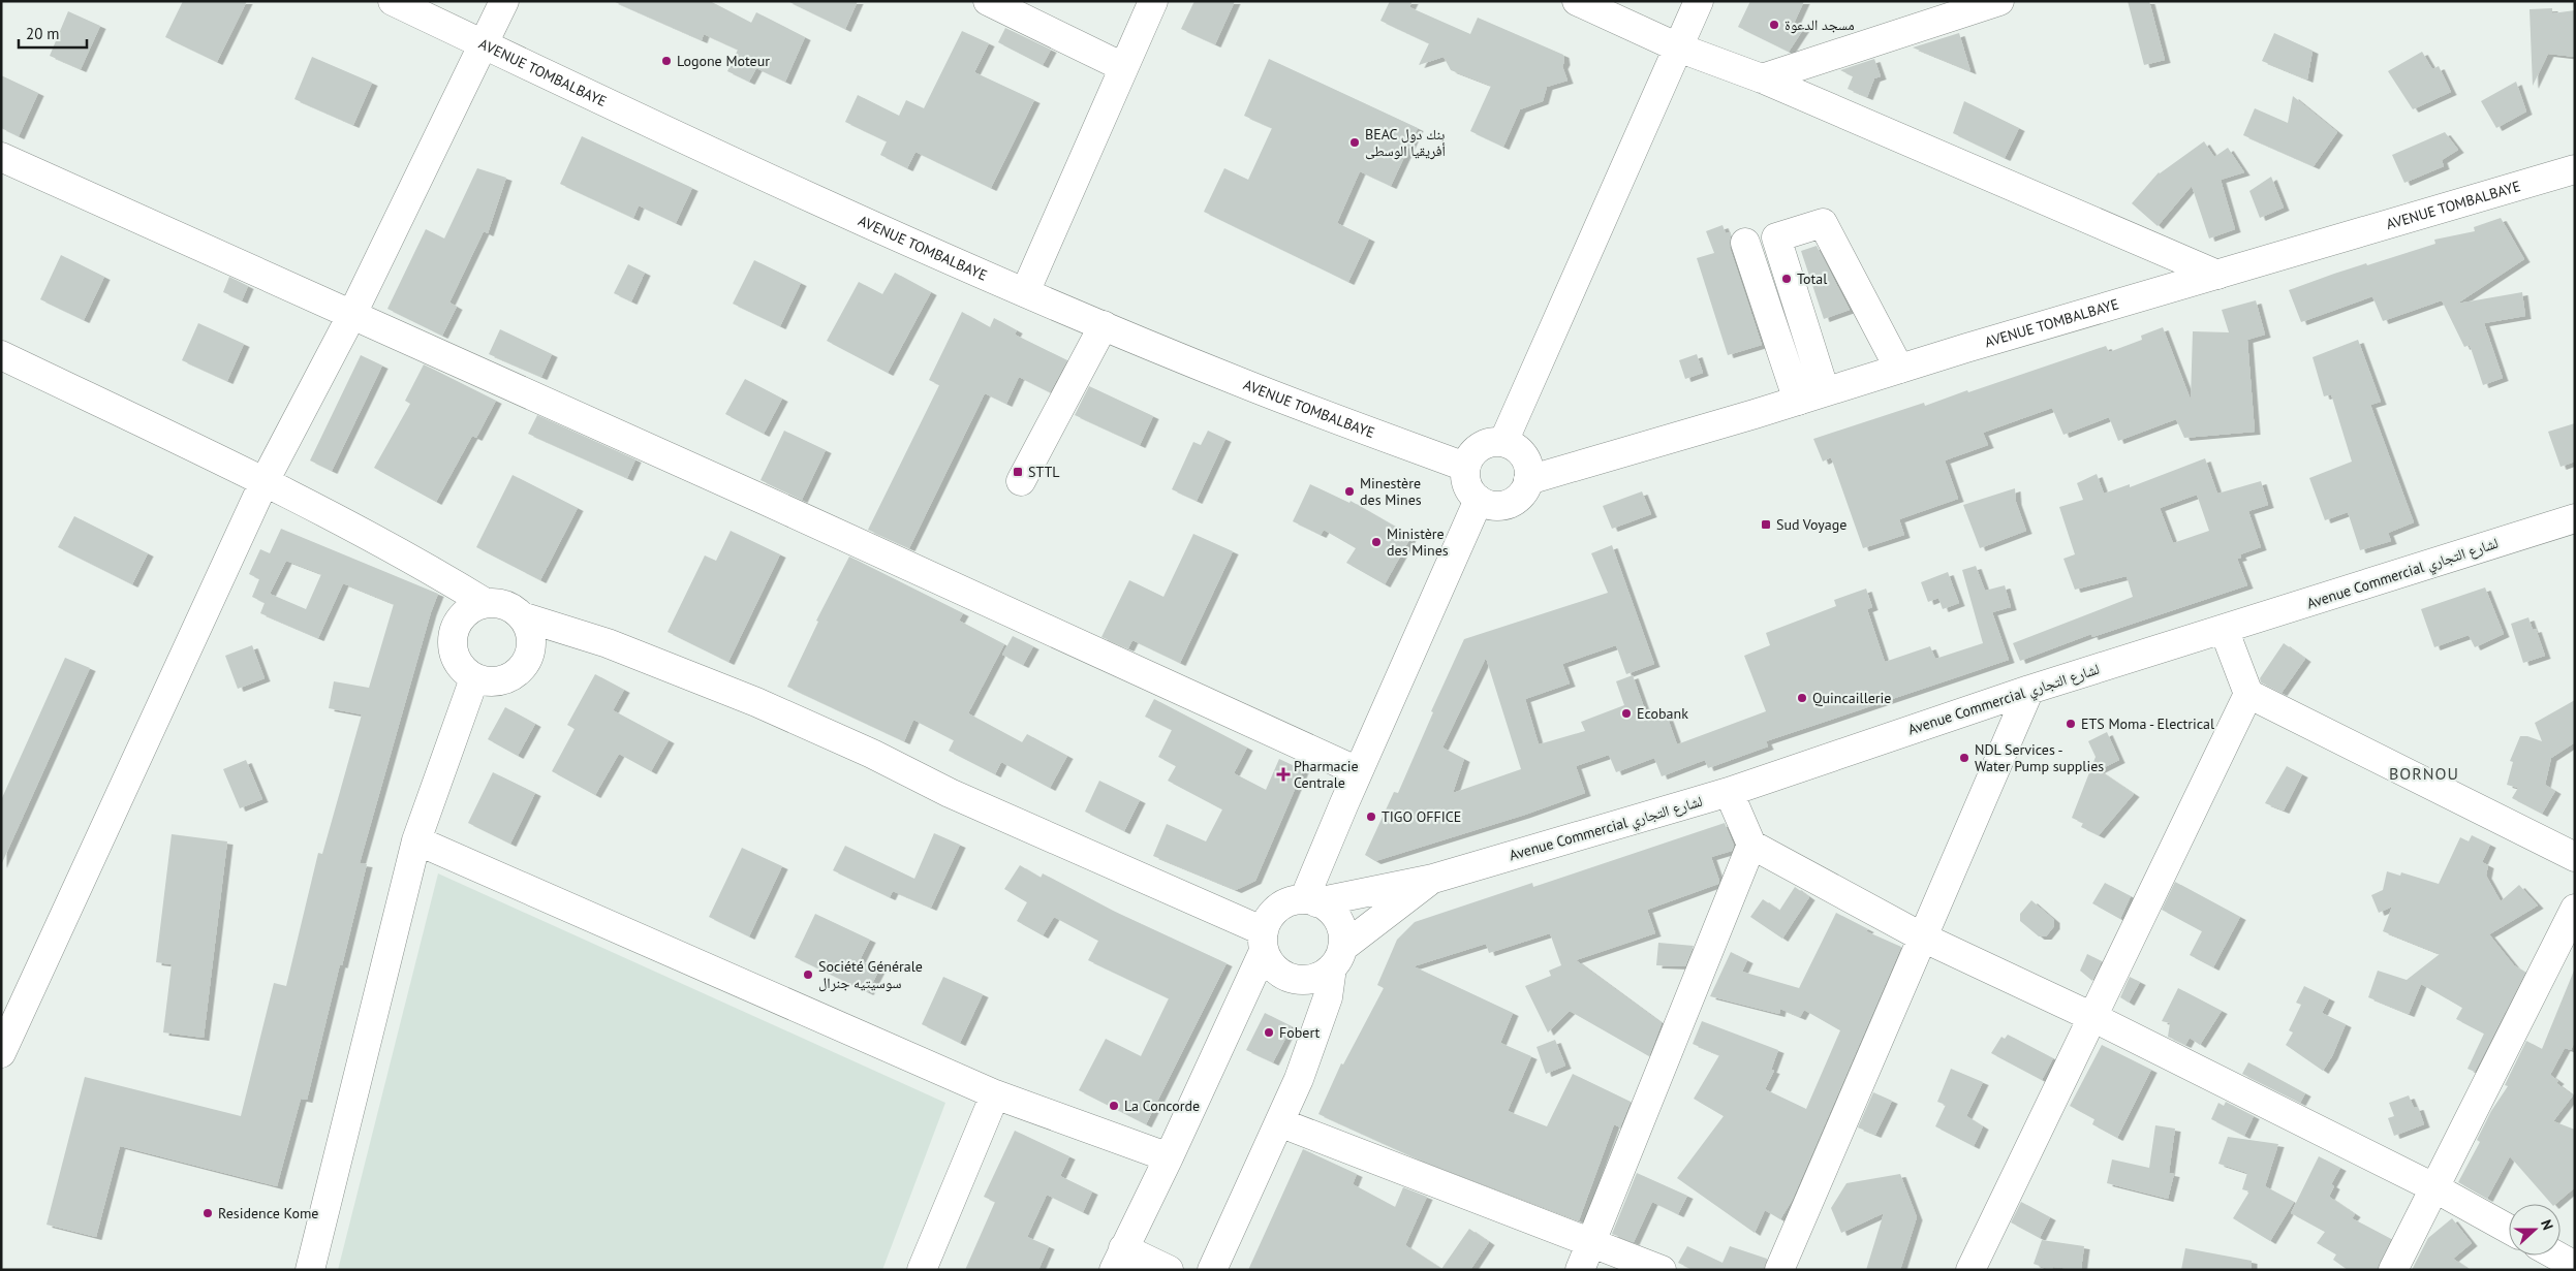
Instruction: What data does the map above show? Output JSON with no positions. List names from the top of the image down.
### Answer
{
  "streets": {
    "street": ["AVENUE TOMBALBAYE", "Avenue Commercial لشارع التجاري"]
  },
  "districts": ["BORNOU"],
  "places": {
    "other": [
      "مسجد الدعوة",
      "Logone Moteur",
      "BEAC بنك دول أفريقيا الوسطى",
      "Total",
      "Minestère des Mines",
      "Ministère des Mines",
      "Quincaillerie",
      "Ecobank",
      "ETS Moma - Electrical",
      "NDL Services - Water Pump supplies",
      "TIGO OFFICE",
      "Société Générale سوسيتيه جنرال",
      "Fobert",
      "La Concorde",
      "Residence Kome"
    ],
    "transit": ["STTL", "Sud Voyage"],
    "health": ["Pharmacie Centrale"]
  },
  "scale_bar": "20 m",
  "north": "right"
}
